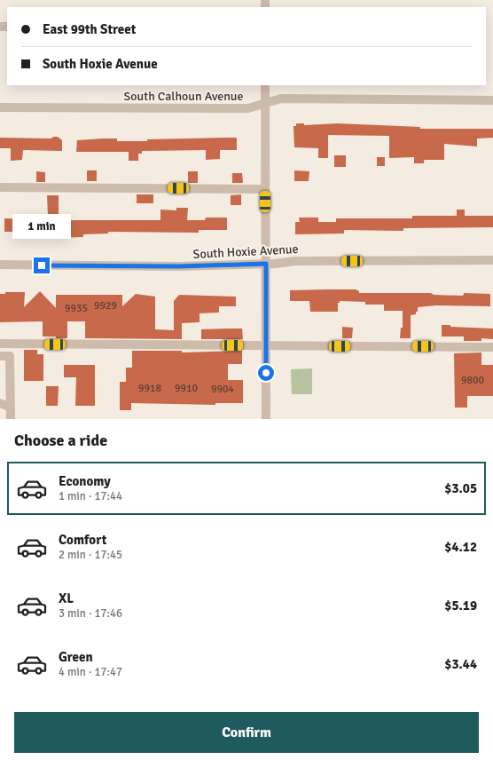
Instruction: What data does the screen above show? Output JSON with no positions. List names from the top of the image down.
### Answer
{
  "streets": {
    "street": ["South Calhoun Avenue", "South Hoxie Avenue"]
  },
  "house_numbers": [
    "9929",
    "9935",
    "9800",
    "9918",
    "9910",
    "9904"
  ],
  "page": {
    "banner": ["East 99th Street", "South Hoxie Avenue"],
    "bubble": "1 min",
    "heading": "Choose a ride",
    "list": [
      {
        "name": "Economy",
        "note": "1 min · 17:44",
        "value": "$3.05"
      },
      {
        "name": "Comfort",
        "note": "2 min · 17:45",
        "value": "$4.12"
      },
      {
        "name": "XL",
        "note": "3 min · 17:46",
        "value": "$5.19"
      },
      {
        "name": "Green",
        "note": "4 min · 17:47",
        "value": "$3.44"
      }
    ],
    "buttons": "Confirm"
  }
}
